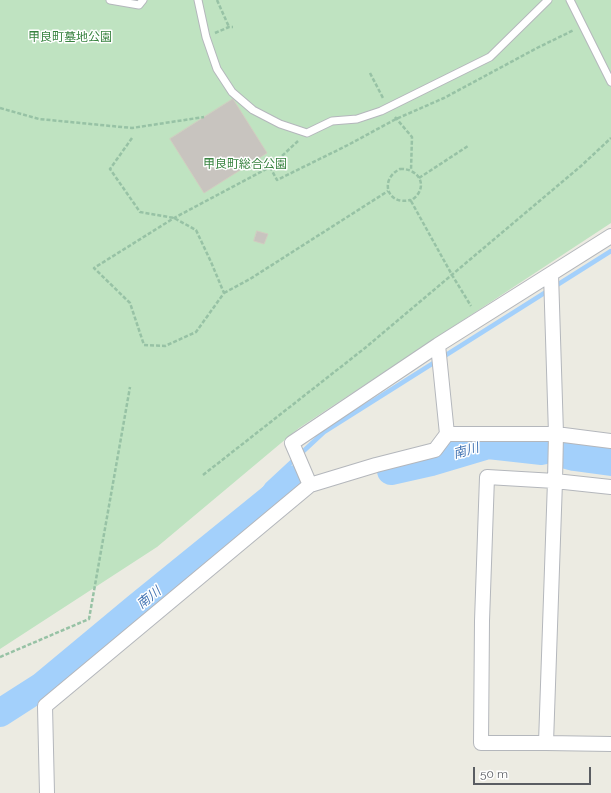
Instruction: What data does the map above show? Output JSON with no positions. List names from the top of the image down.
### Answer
{
  "water": ["南川"],
  "parks": ["甲良町墓地公園", "甲良町総合公園"],
  "scale_bar": "50 m"
}
